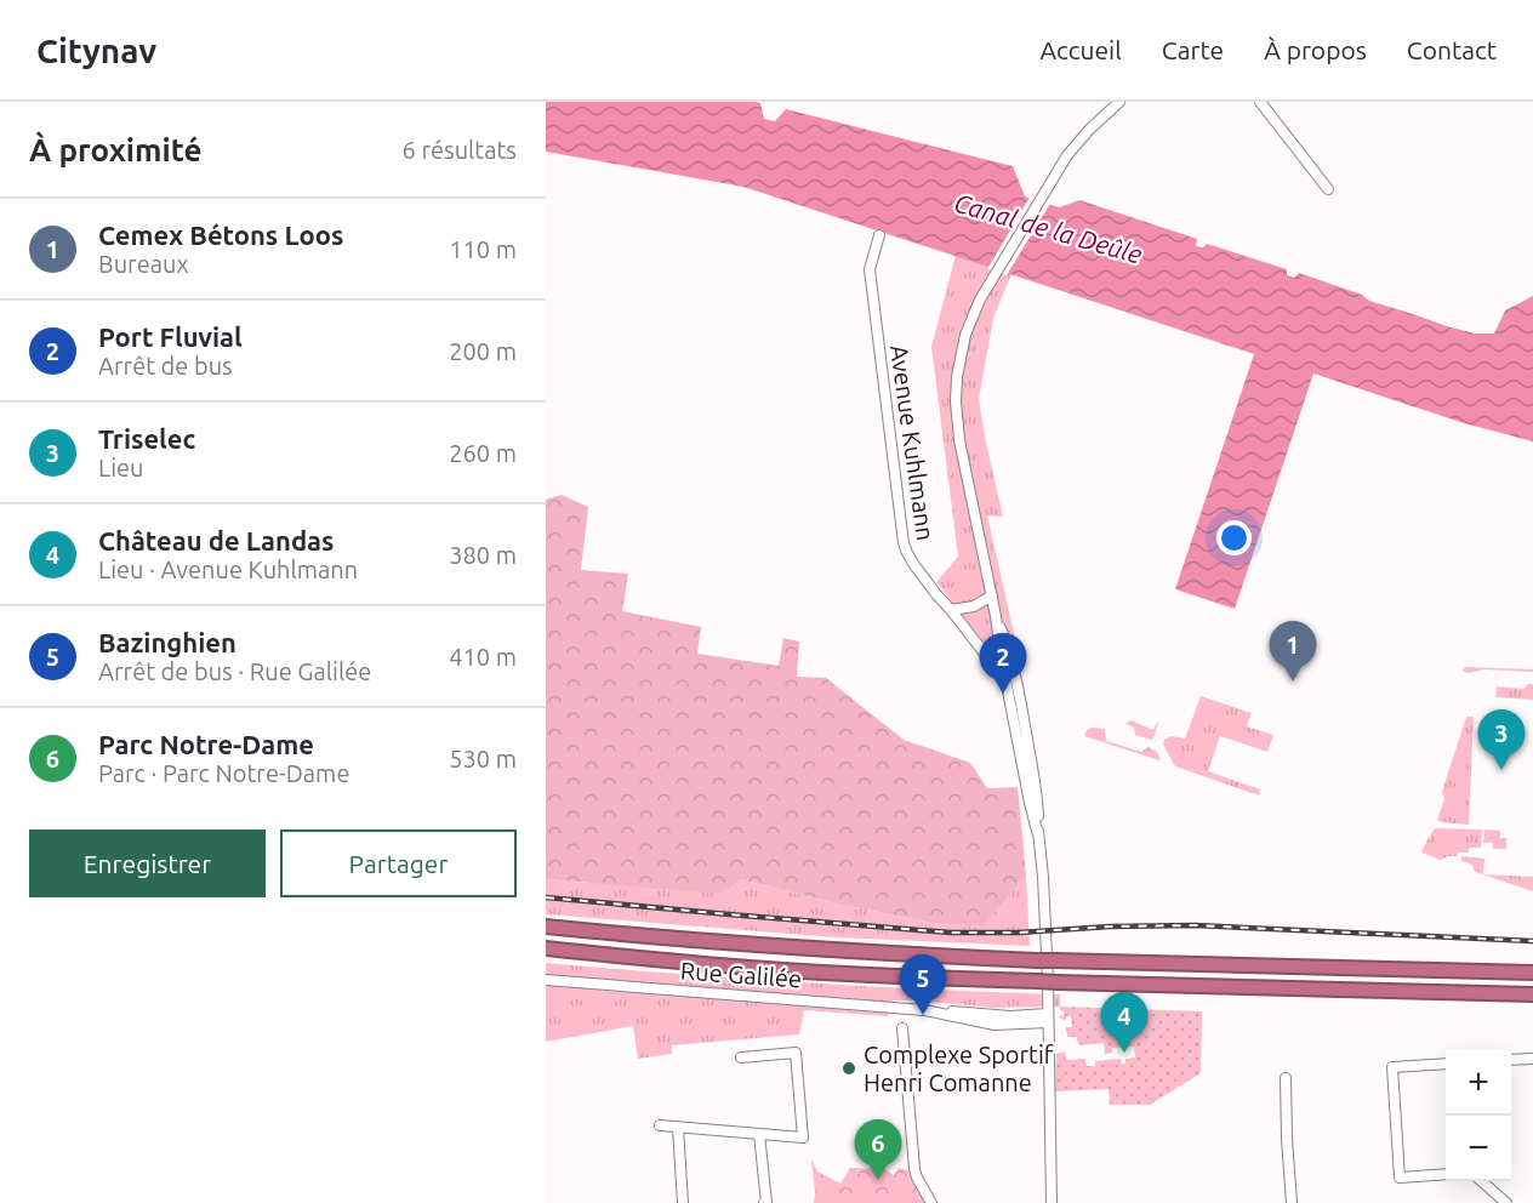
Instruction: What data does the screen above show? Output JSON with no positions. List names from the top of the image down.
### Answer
{
  "streets": {
    "street": ["Avenue Kuhlmann", "Rue Galilée"]
  },
  "crossings": [
    ["Avenue Kuhlmann", "Rue Galilée"]
  ],
  "water": ["Canal de la Deûle"],
  "places": ["Complexe Sportif Henri Comanne"],
  "page": {
    "header": "Citynav",
    "nav": [
      "Accueil",
      "Carte",
      "À propos",
      "Contact"
    ],
    "heading": ["À proximité", "6 résultats"],
    "list": [
      {
        "mark": "1",
        "name": "Cemex Bétons Loos",
        "note": "Bureaux",
        "value": "110 m"
      },
      {
        "mark": "2",
        "name": "Port Fluvial",
        "note": "Arrêt de bus",
        "value": "200 m"
      },
      {
        "mark": "3",
        "name": "Triselec",
        "note": "Lieu",
        "value": "260 m"
      },
      {
        "mark": "4",
        "name": "Château de Landas",
        "note": "Lieu · Avenue Kuhlmann",
        "value": "380 m"
      },
      {
        "mark": "5",
        "name": "Bazinghien",
        "note": "Arrêt de bus · Rue Galilée",
        "value": "410 m"
      },
      {
        "mark": "6",
        "name": "Parc Notre-Dame",
        "note": "Parc · Parc Notre-Dame",
        "value": "530 m"
      }
    ],
    "pins": [
      "1",
      "2",
      "3",
      "5",
      "4",
      "6"
    ],
    "buttons": ["Enregistrer", "Partager"],
    "map_buttons": ["+", "−"]
  }
}
